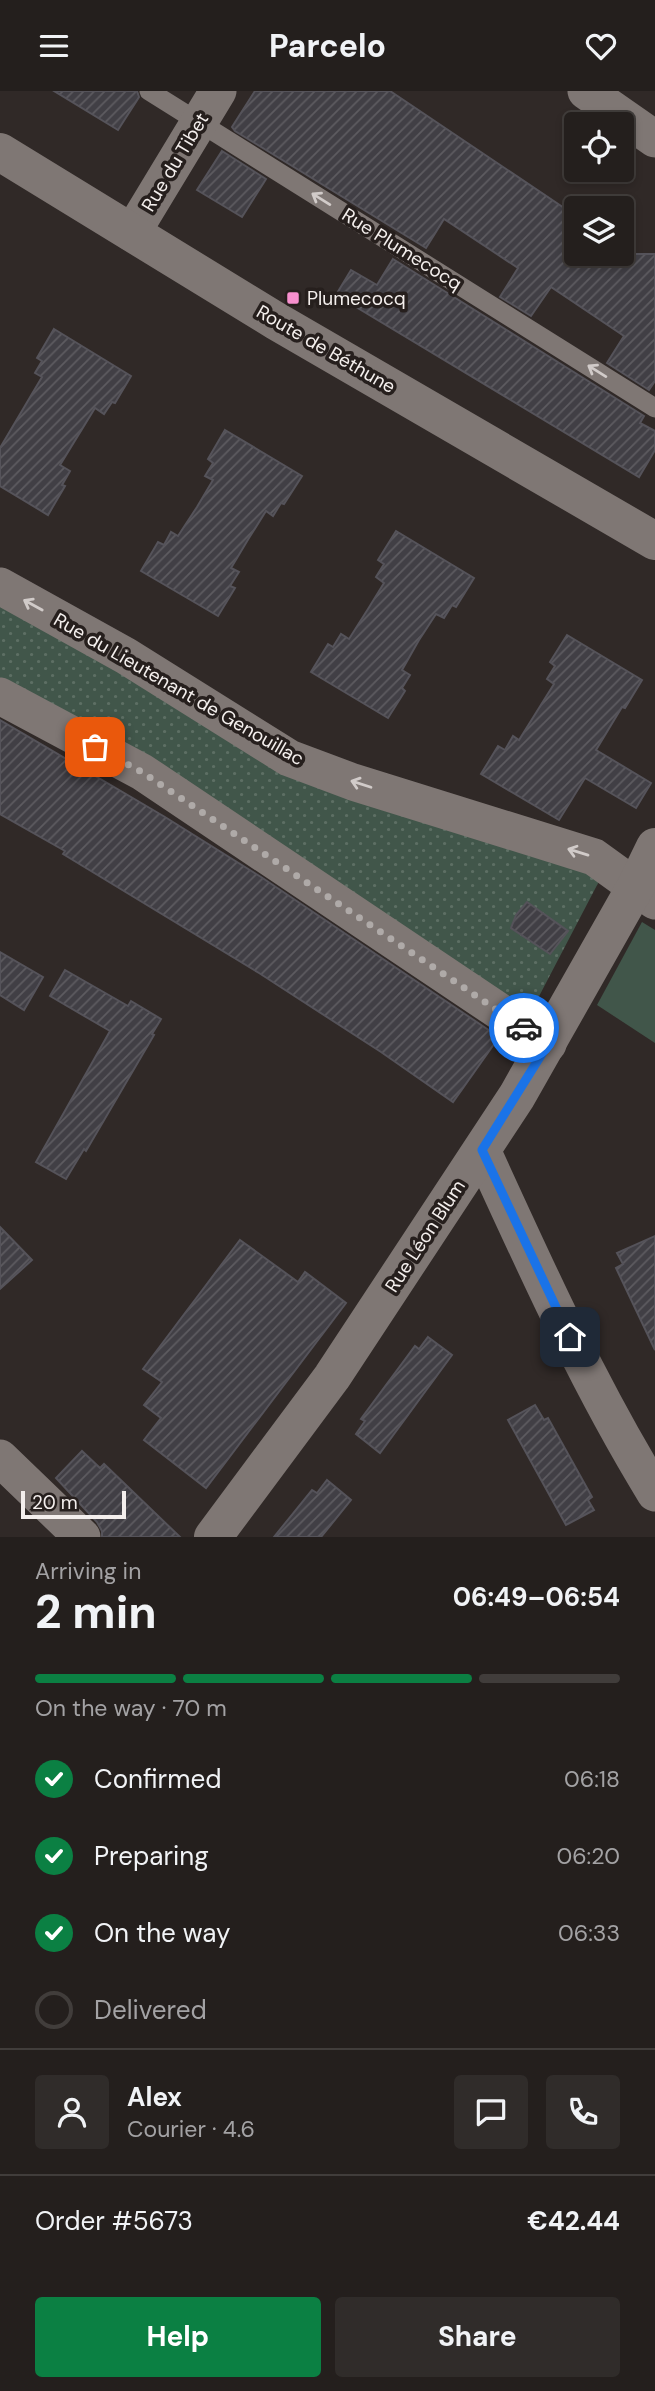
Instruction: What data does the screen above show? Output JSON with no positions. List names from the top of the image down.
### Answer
{
  "streets": {
    "street": [
      "Rue du Tibet",
      "Route de Béthune",
      "Rue du Lieutenant de Genouillac",
      "Rue Léon Blum"
    ],
    "lane": ["Rue Plumecocq"]
  },
  "crossings": [
    ["Rue du Tibet", "Rue Plumecocq"],
    ["Rue du Tibet", "Route de Béthune"],
    ["Rue du Lieutenant de Genouillac", "Rue Léon Blum"]
  ],
  "one_way": ["Rue Plumecocq"],
  "places": {
    "transit": ["Plumecocq"]
  },
  "scale_bar": "20 m",
  "page": {
    "header": "Parcelo",
    "scale": "20 m",
    "heading": ["2 min", "Arriving in", "06:49–06:54"],
    "panel": [
      "Alex",
      "Courier · 4.6",
      "Order #5673",
      "€42.44"
    ],
    "bar": "On the way · 70 m",
    "list": [
      ["Confirmed", "06:18"],
      ["Preparing", "06:20"],
      ["On the way", "06:33"],
      "Delivered"
    ],
    "buttons": ["Help", "Share"]
  }
}
